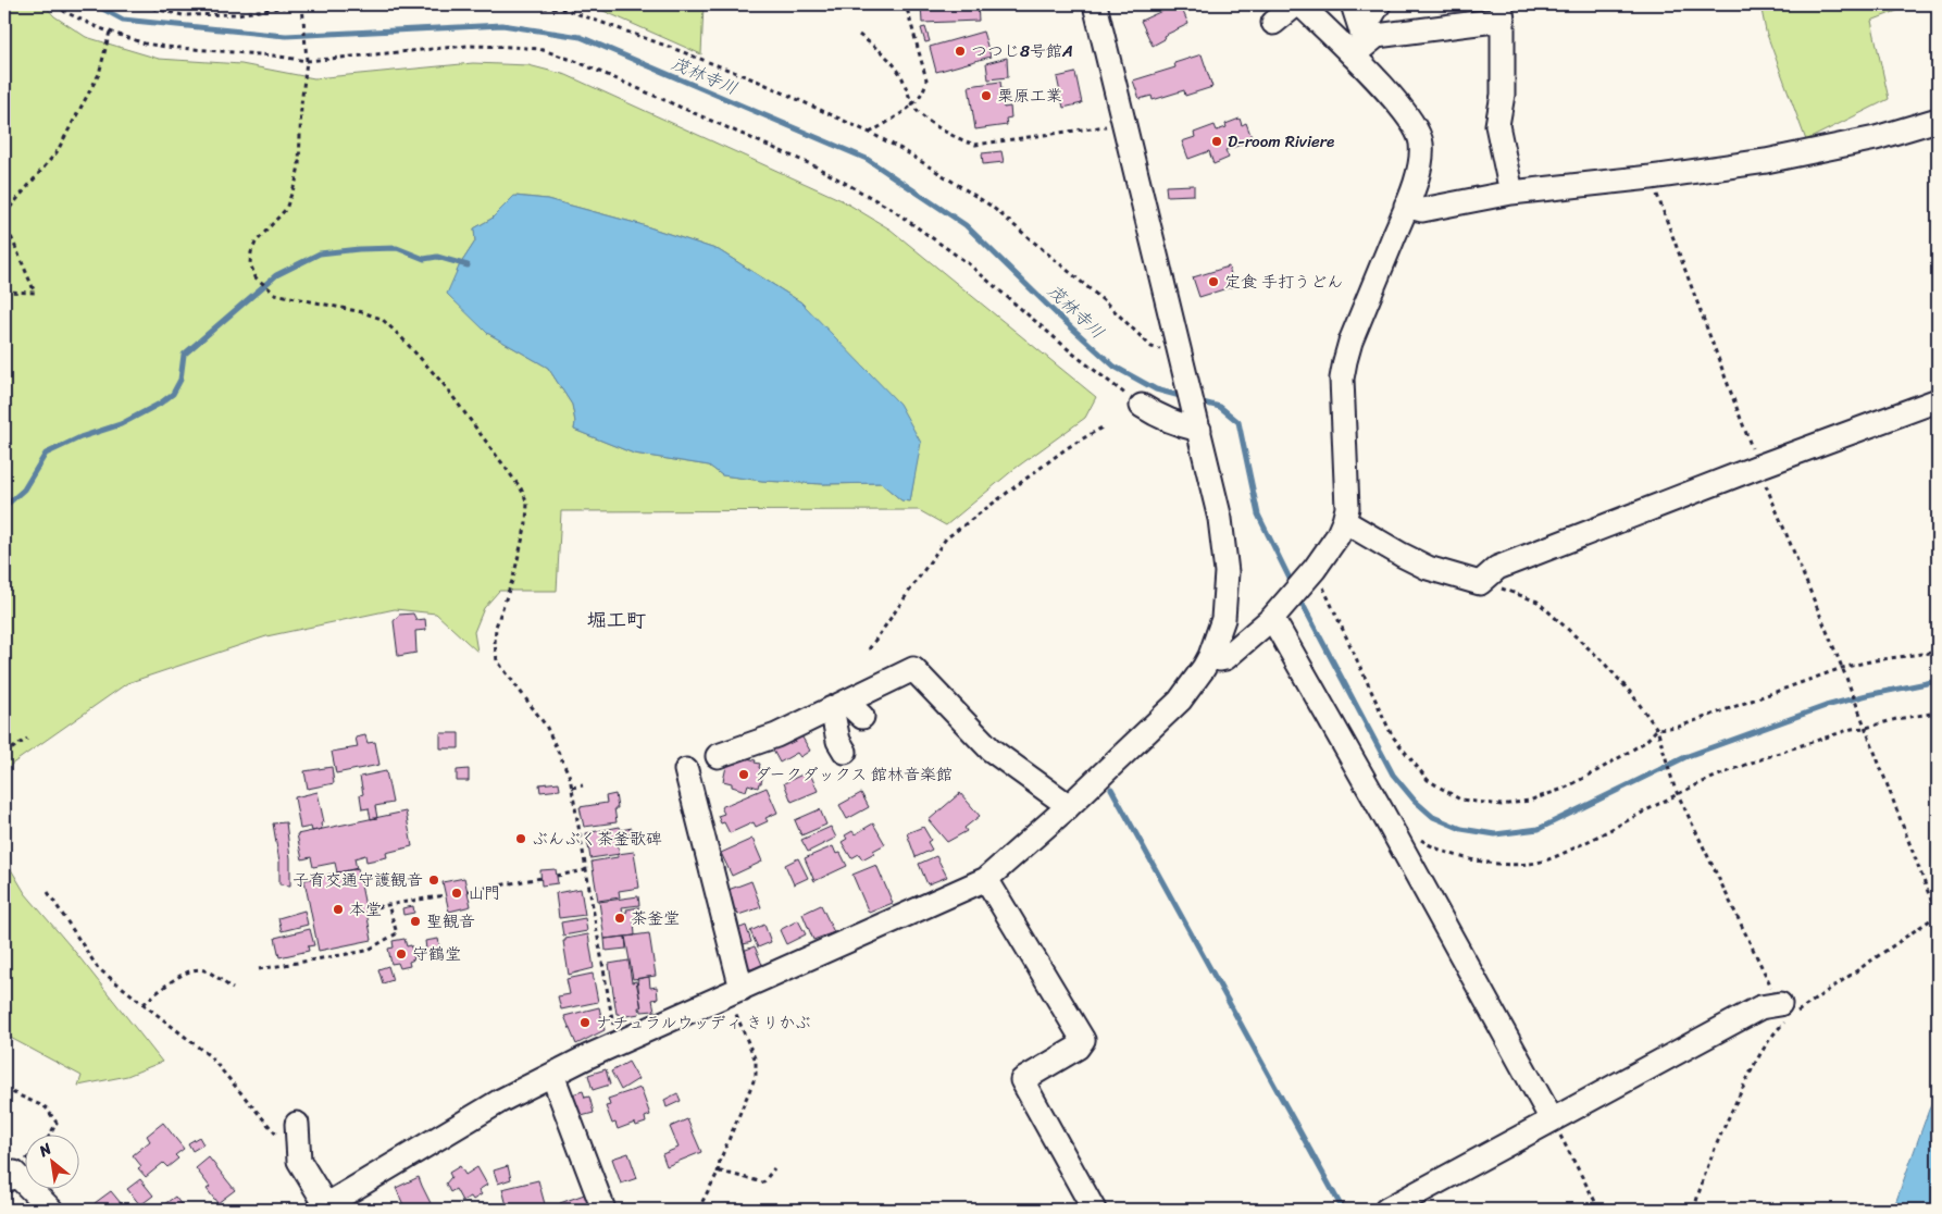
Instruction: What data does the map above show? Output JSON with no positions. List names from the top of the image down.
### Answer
{
  "districts": ["堀工町"],
  "water": ["茂林寺川"],
  "places": [
    "つつじ8号館A",
    "栗原工業",
    "D-room Riviere",
    "定食 手打うどん",
    "ダークダックス 館林音楽館",
    "ぶんぶく茶釜歌碑",
    "子育交通守護観音",
    "山門",
    "本堂",
    "茶釜堂",
    "聖観音",
    "守鶴堂",
    "ナチュラルウッディ きりかぶ"
  ],
  "north": "top left"
}
